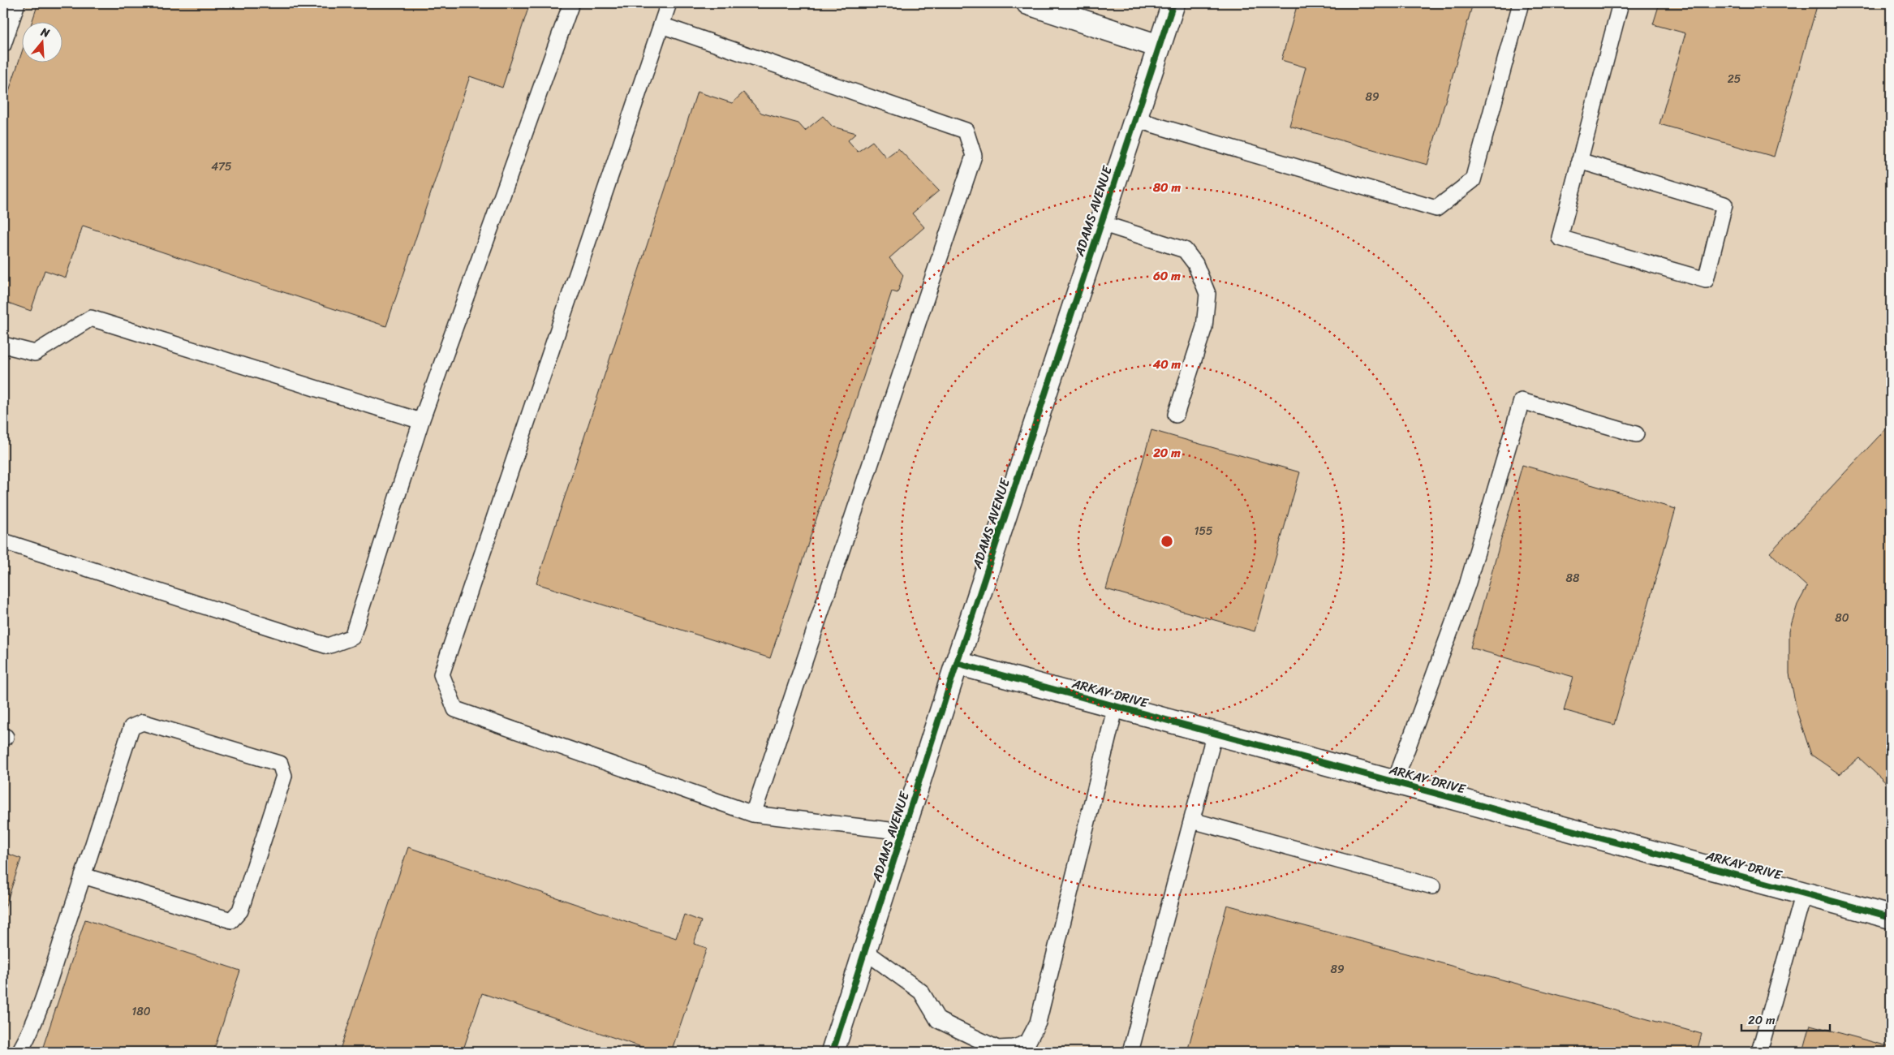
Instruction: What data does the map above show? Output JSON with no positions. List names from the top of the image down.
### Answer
{
  "streets": {
    "street": ["ADAMS AVENUE", "ARKAY DRIVE"]
  },
  "crossings": [
    ["ADAMS AVENUE", "ARKAY DRIVE"]
  ],
  "house_numbers": [
    "25",
    "89",
    "475",
    "155",
    "88",
    "80",
    "89",
    "180"
  ],
  "scale_bar": "20 m",
  "north": "top",
  "rings": [
    "80 m",
    "60 m",
    "40 m",
    "20 m"
  ]
}
